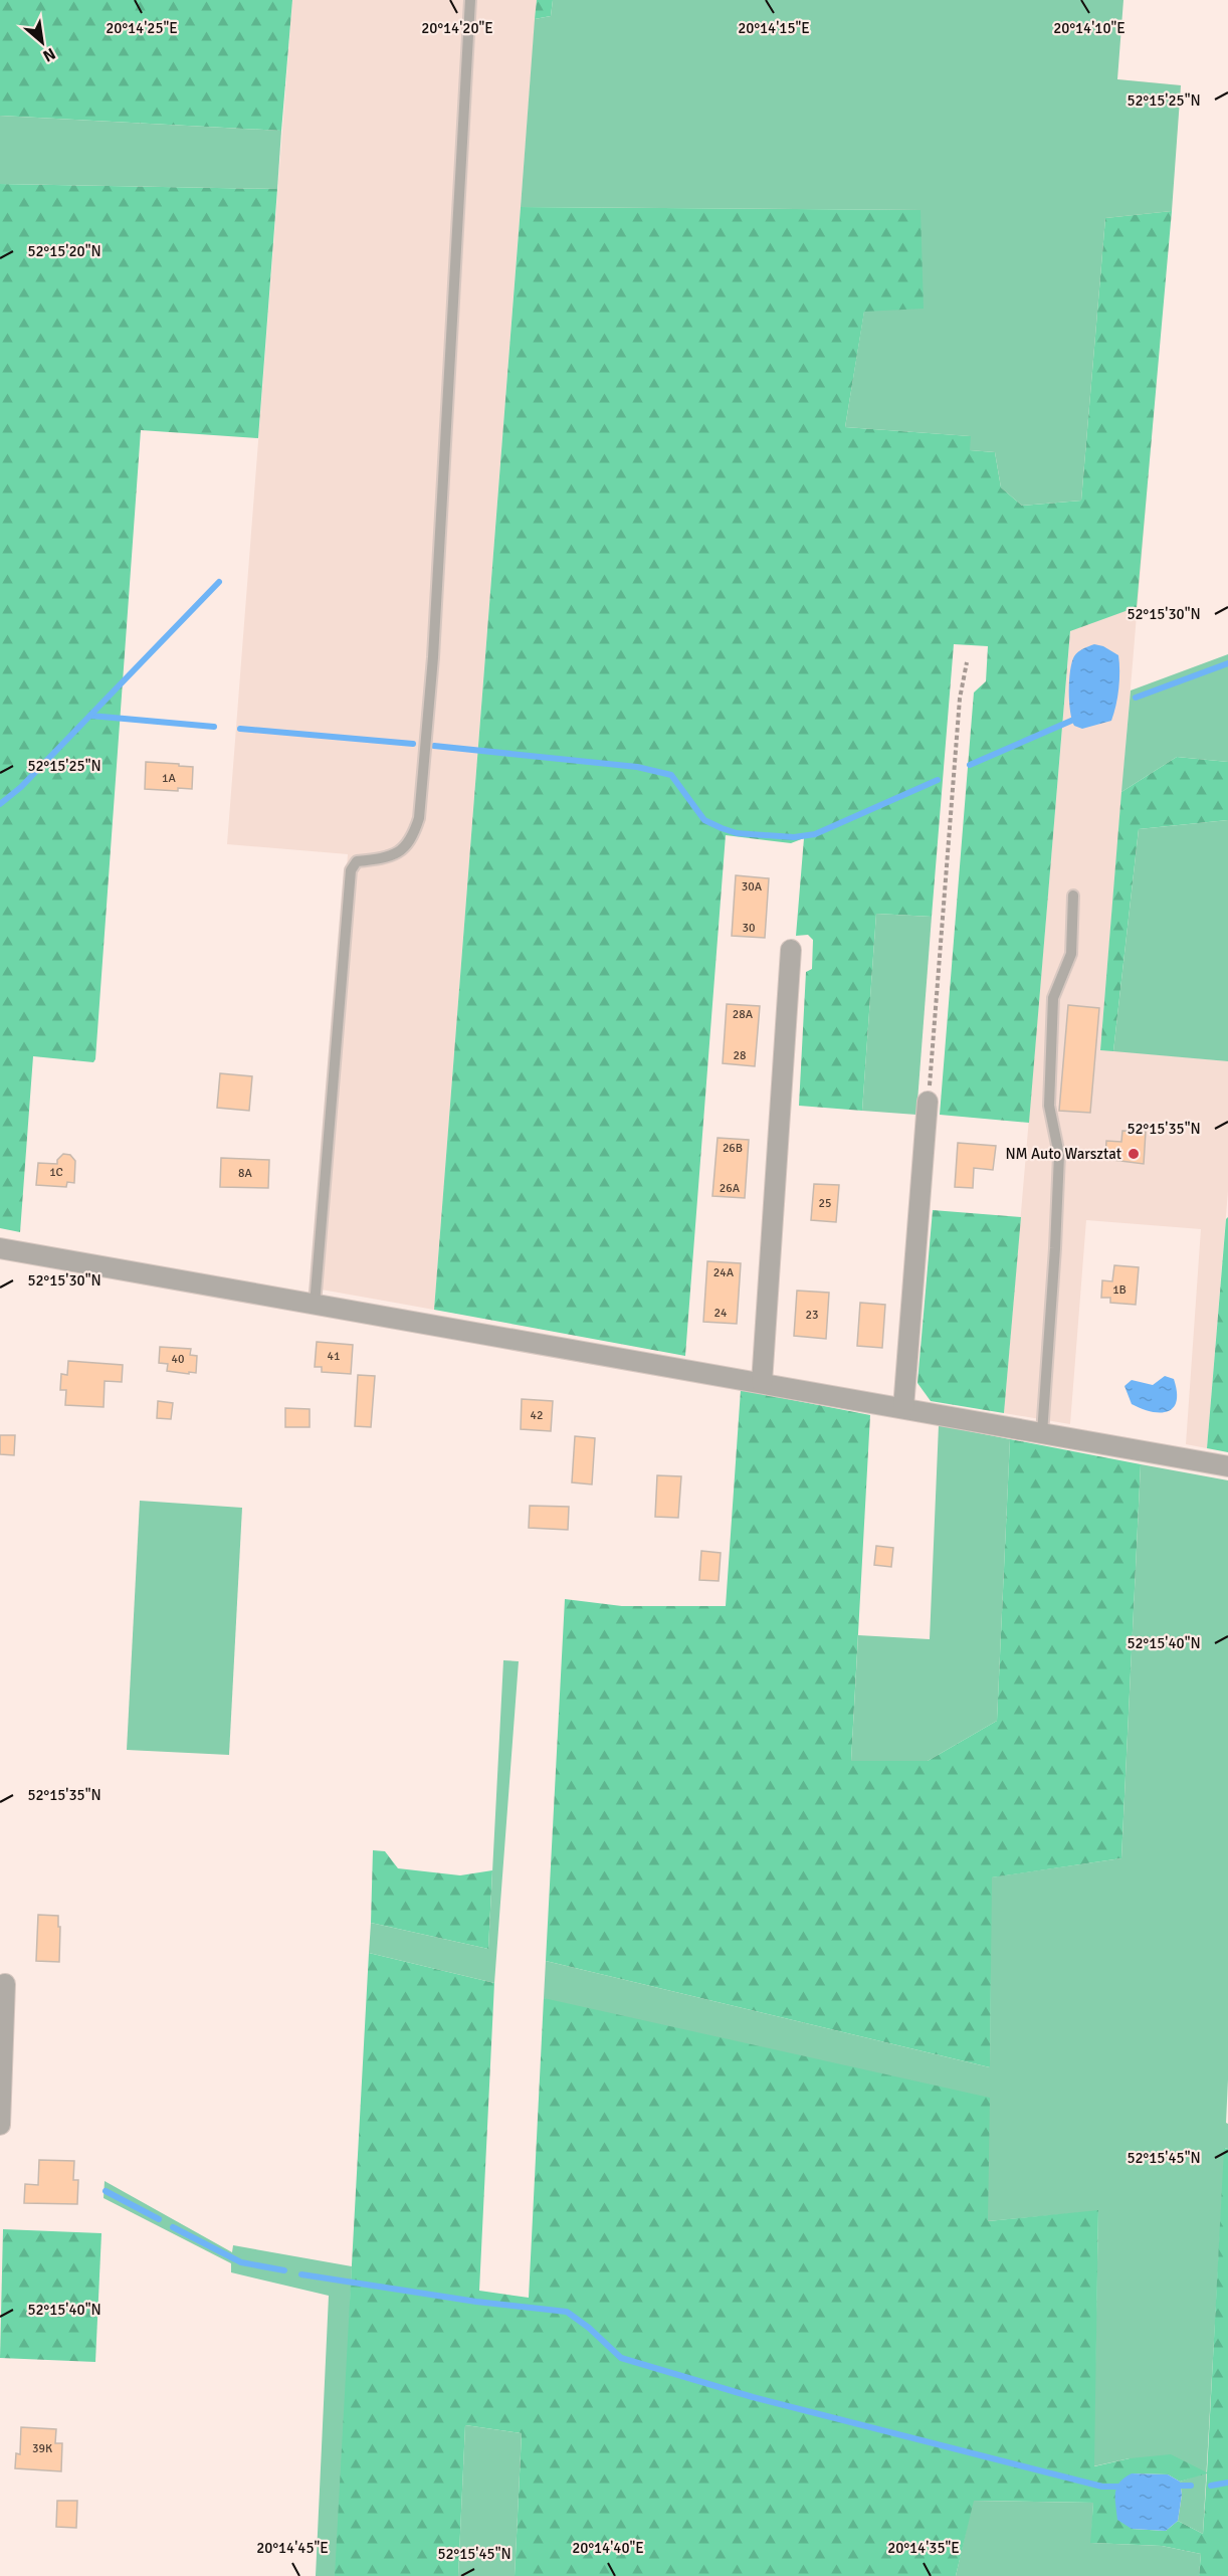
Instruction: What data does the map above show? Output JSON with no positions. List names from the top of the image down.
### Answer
{
  "places": ["NM Auto Warsztat"],
  "house_numbers": [
    "1A",
    "30A",
    "30",
    "28A",
    "28",
    "26B",
    "1C",
    "8A",
    "26A",
    "25",
    "24A",
    "1B",
    "24",
    "23",
    "41",
    "40",
    "42",
    "39K"
  ],
  "north": "bottom right",
  "coordinates": [
    "20°14'25\"E",
    "20°14'20\"E",
    "20°14'15\"E",
    "20°14'10\"E",
    "52°15'25\"N",
    "52°15'20\"N",
    "52°15'30\"N",
    "52°15'35\"N",
    "52°15'40\"N",
    "52°15'45\"N",
    "20°14'45\"E",
    "20°14'40\"E",
    "20°14'35\"E"
  ]
}
